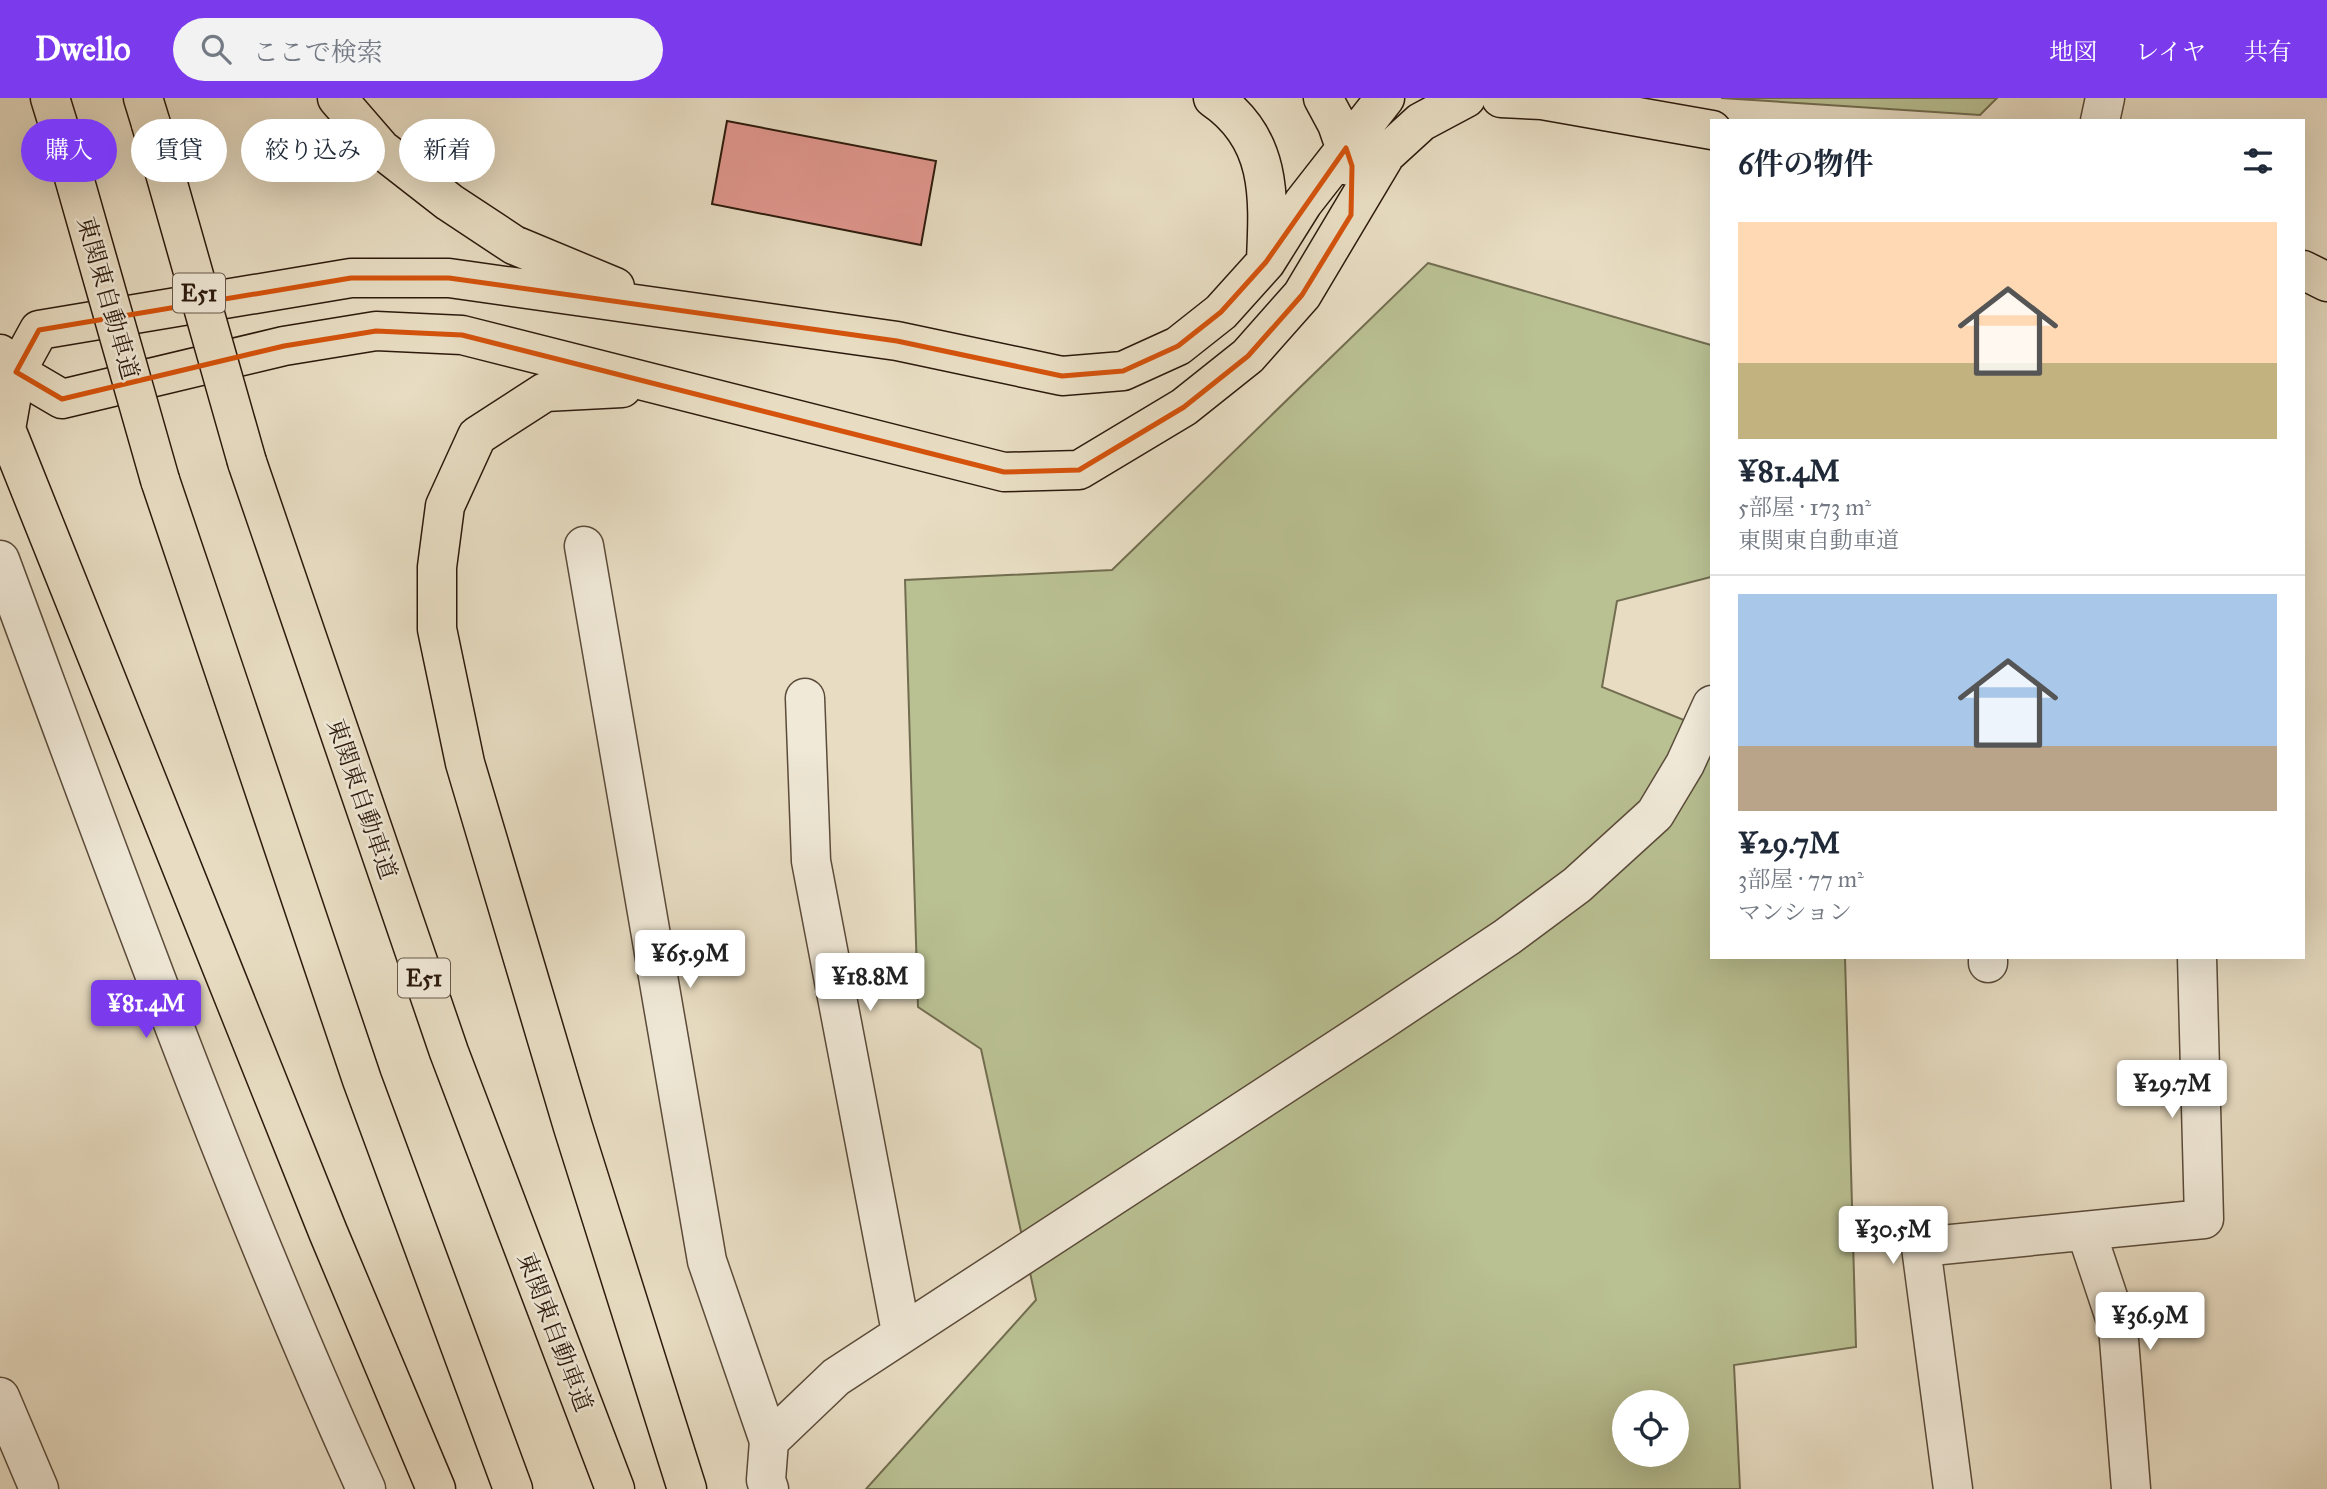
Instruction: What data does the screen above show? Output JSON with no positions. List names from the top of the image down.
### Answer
{
  "streets": {
    "main road": ["E51", "東関東自動車道"]
  },
  "page": {
    "header": "Dwello",
    "search": "ここで検索",
    "nav": ["地図", "レイヤ", "共有"],
    "chip": [
      "購入",
      "賃貸",
      "絞り込み",
      "新着"
    ],
    "heading": "6件の物件",
    "list": [
      {
        "name": "¥81.4M",
        "note": "5部屋 · 173 m² · 東関東自動車道"
      },
      {
        "name": "¥29.7M",
        "note": "3部屋 · 77 m² · マンション"
      }
    ],
    "price": [
      "¥65.9M",
      "¥18.8M",
      "¥81.4M",
      "¥29.7M",
      "¥30.5M",
      "¥36.9M"
    ]
  }
}
